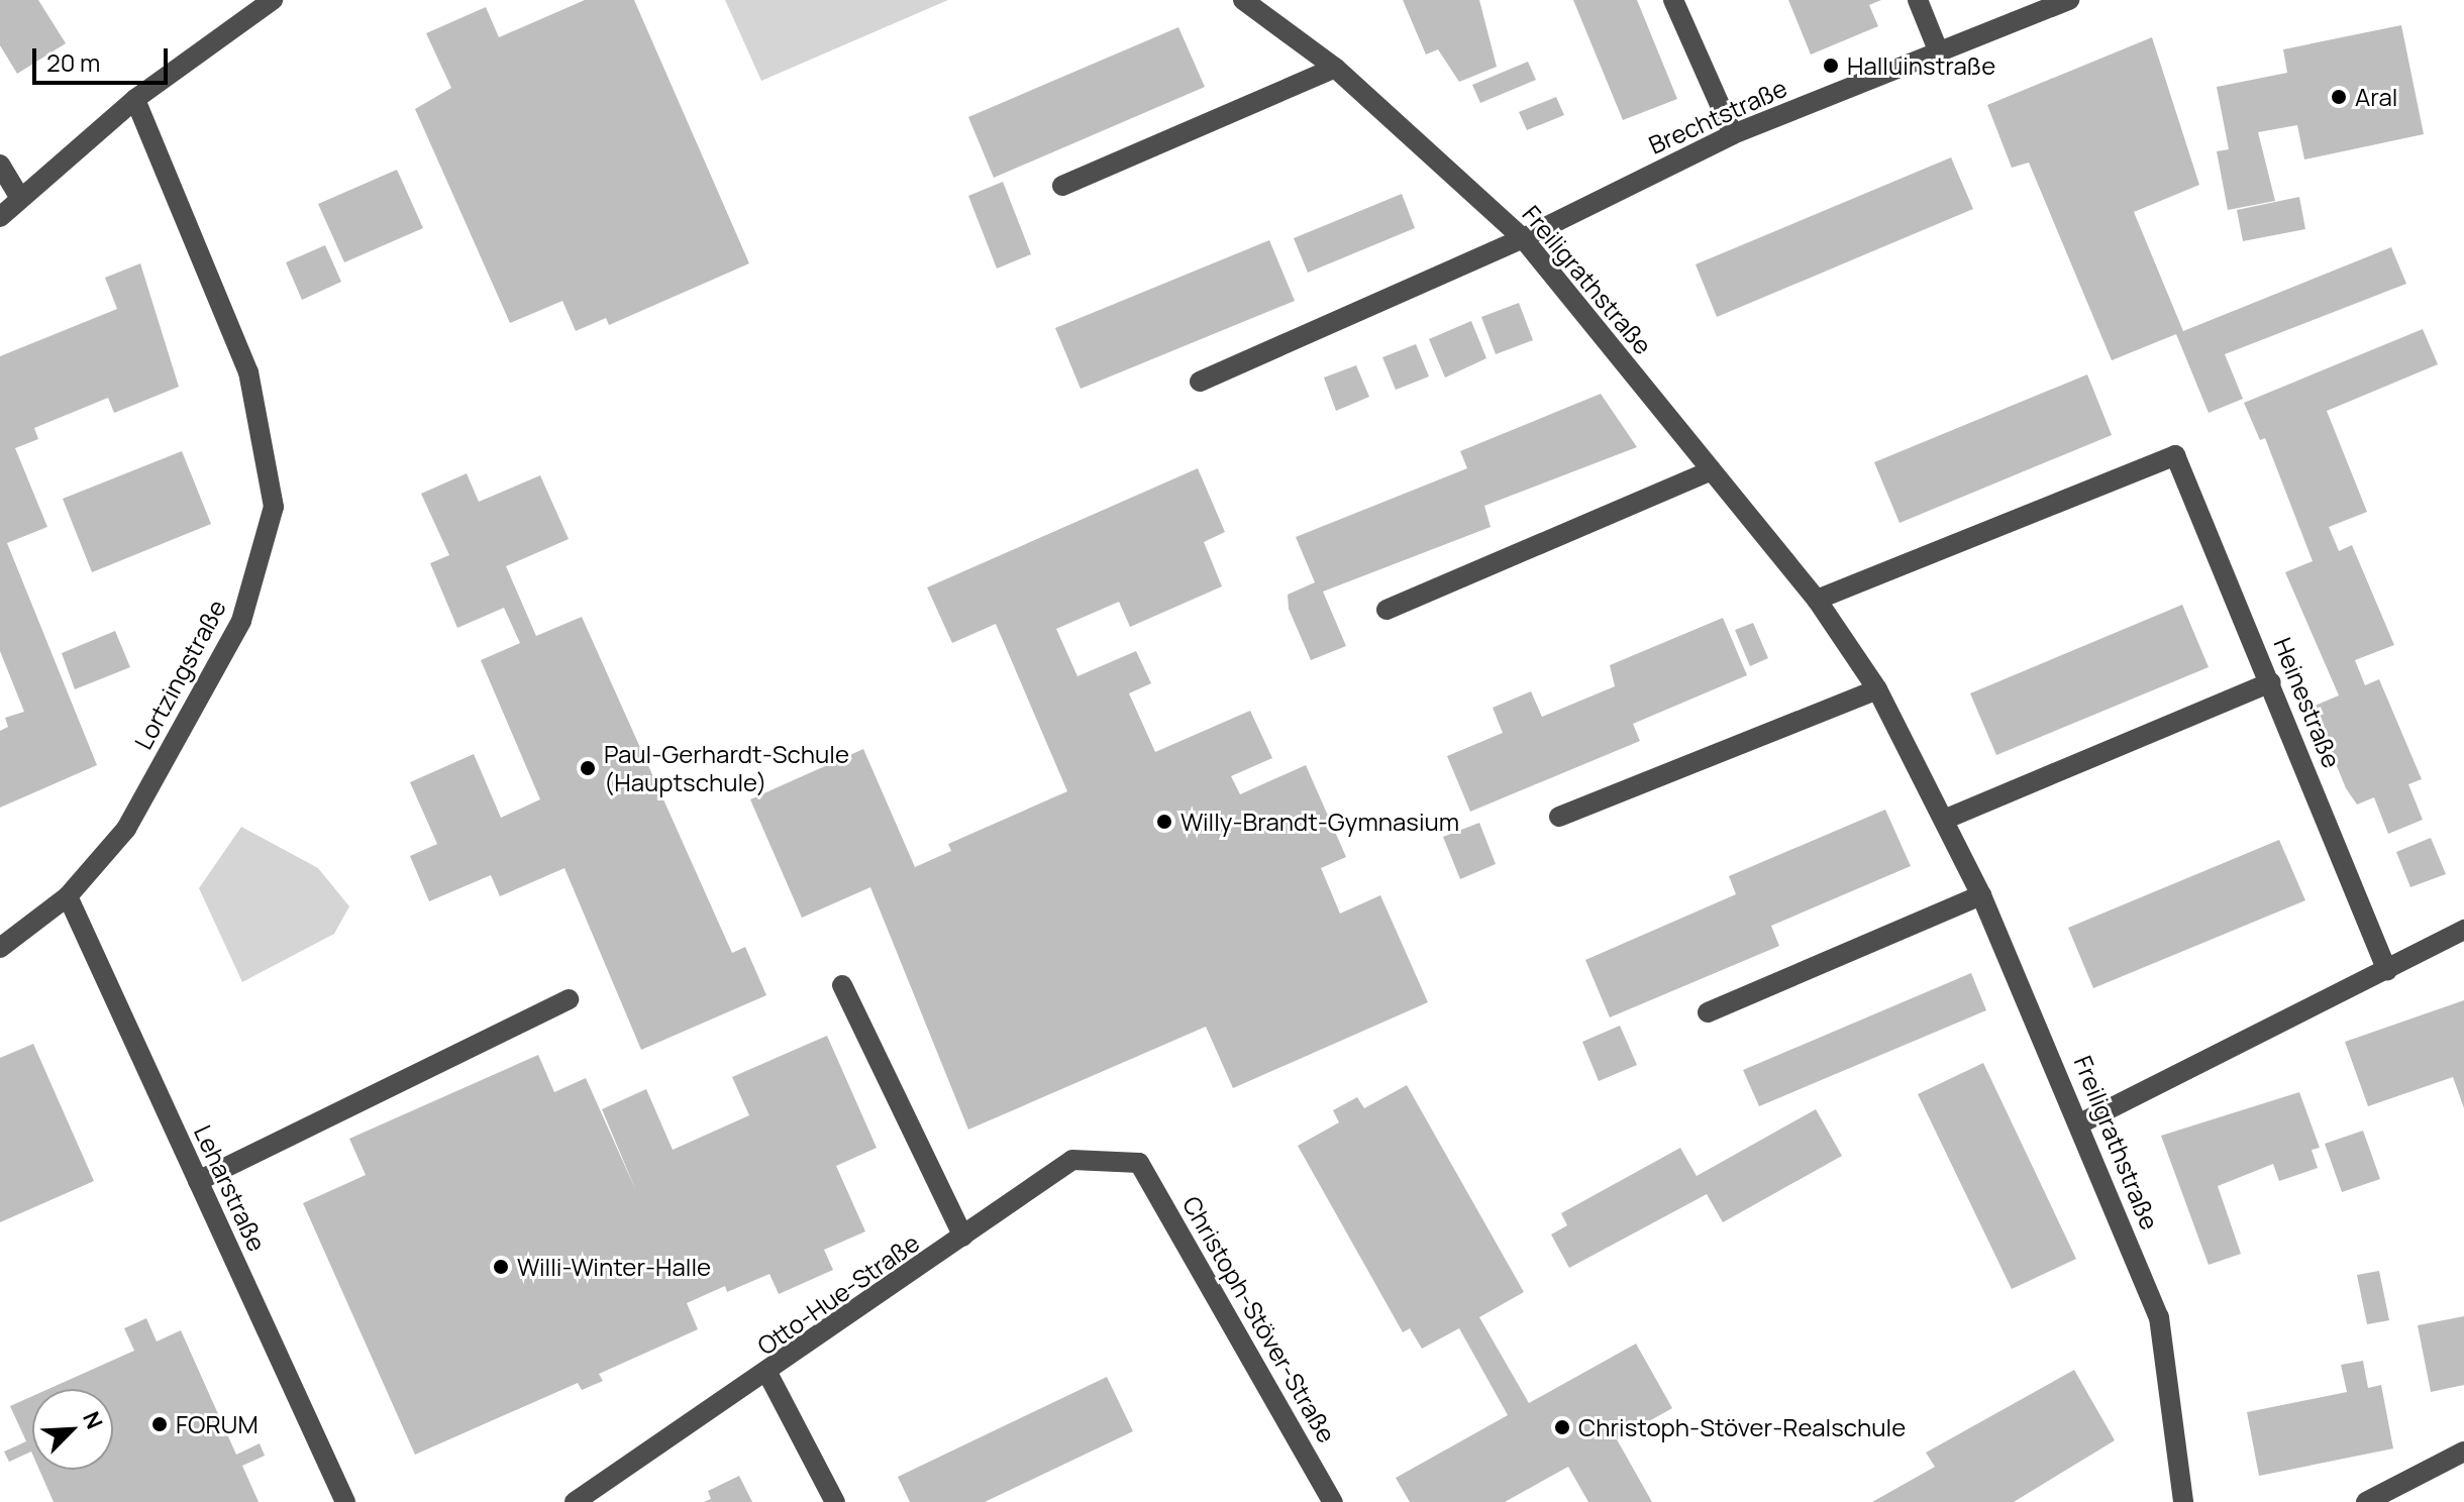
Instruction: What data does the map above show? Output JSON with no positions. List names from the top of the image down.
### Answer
{
  "streets": {
    "street": [
      "Brechtstraße",
      "Freiligrathstraße",
      "Lortzingstraße",
      "Heinestraße",
      "Leharstraße",
      "Otto-Hue-Straße",
      "Christoph-Stöver-Straße"
    ]
  },
  "crossings": [
    ["Brechtstraße", "Freiligrathstraße"],
    ["Freiligrathstraße", "Heinestraße"],
    ["Lortzingstraße", "Leharstraße"],
    ["Otto-Hue-Straße", "Christoph-Stöver-Straße"]
  ],
  "places": [
    "Halluinstraße",
    "Aral",
    "Paul-Gerhardt-Schule (Hauptschule)",
    "Willy-Brandt-Gymnasium",
    "Willi-Winter-Halle",
    "FORUM",
    "Christoph-Stöver-Realschule"
  ],
  "scale_bar": "20 m",
  "north": "top right"
}
